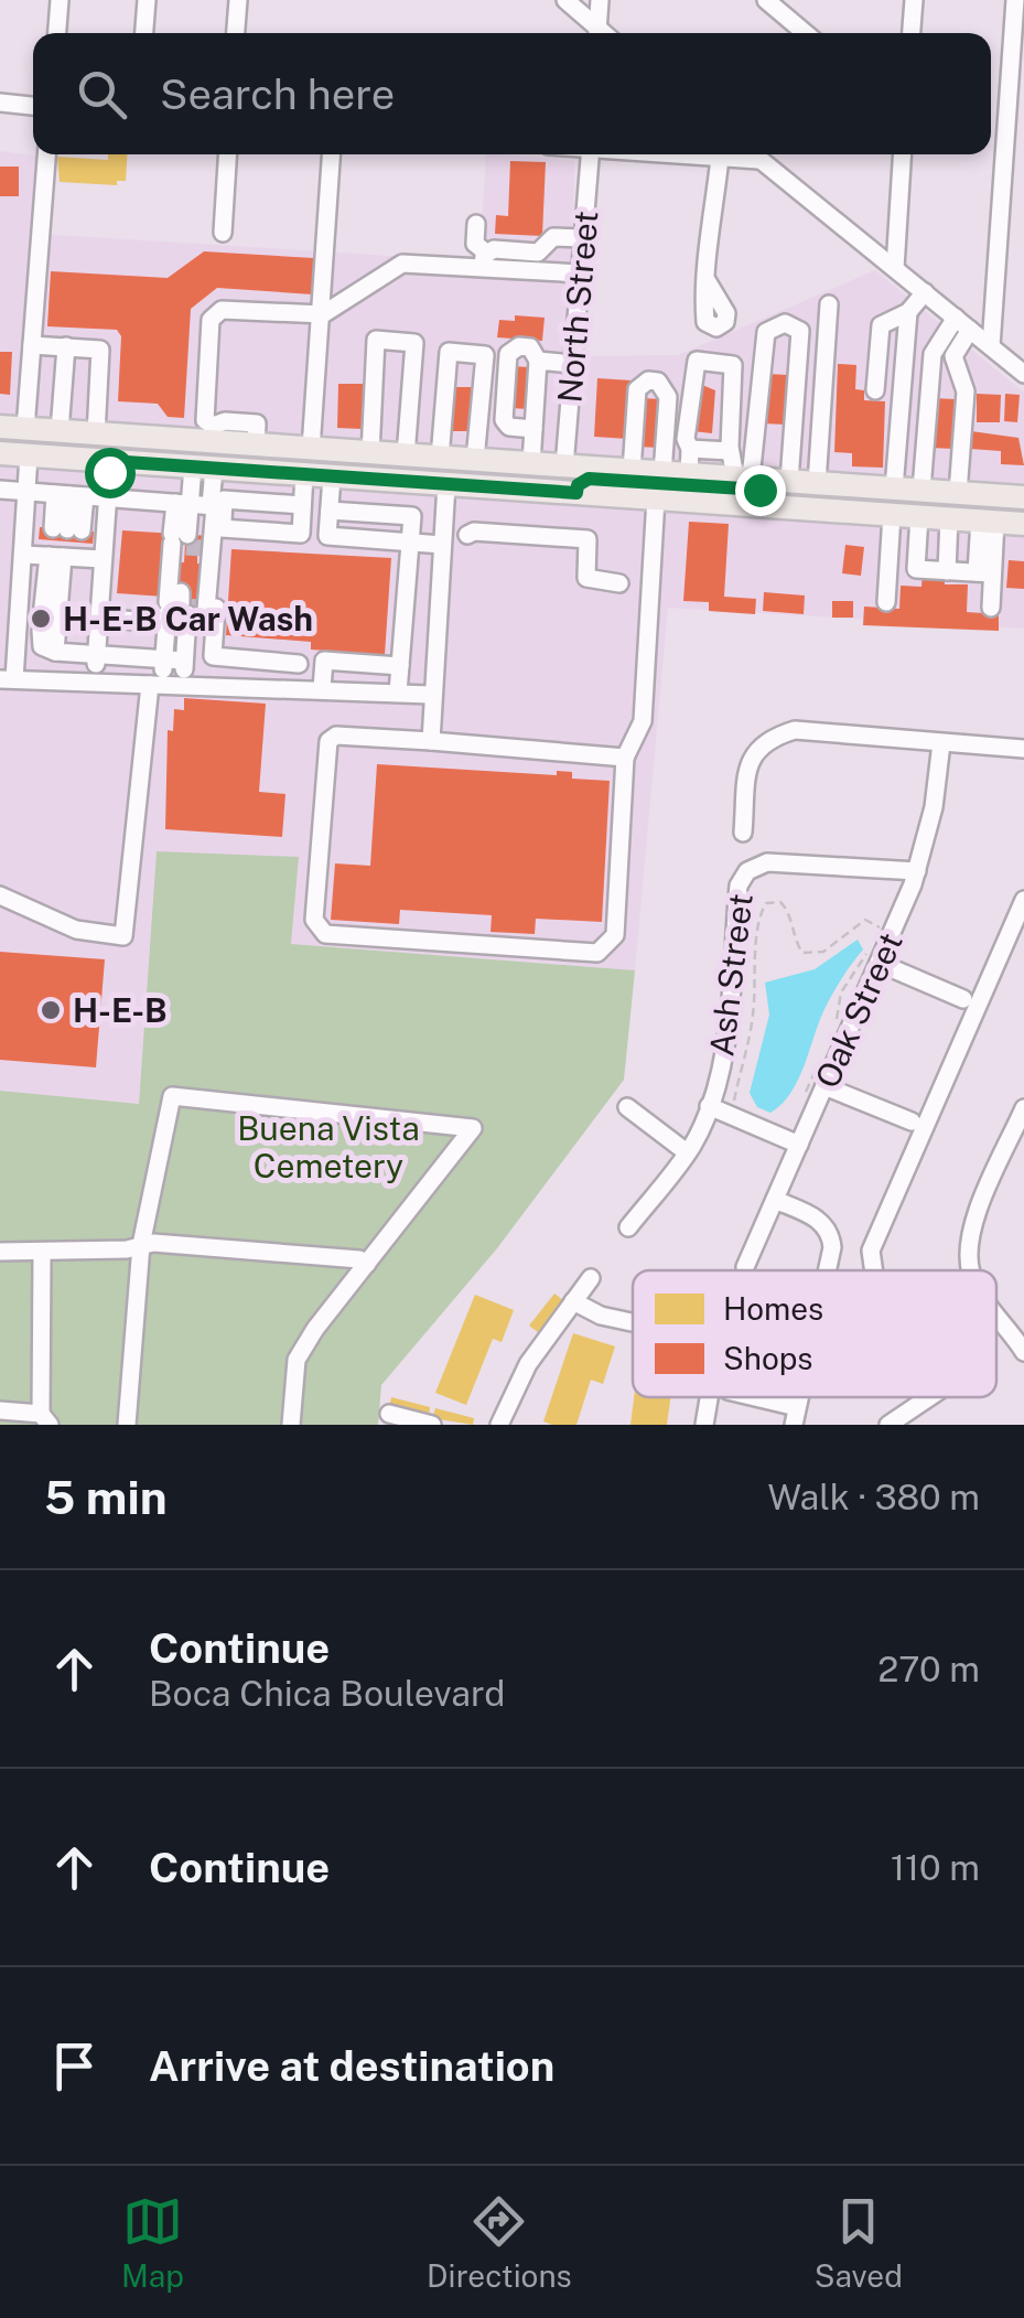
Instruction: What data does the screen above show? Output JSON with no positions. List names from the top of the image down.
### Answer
{
  "streets": {
    "street": ["North Street", "Ash Street", "Oak Street"]
  },
  "crossings": [
    ["Ash Street", "Oak Street"]
  ],
  "parks": ["Buena Vista Cemetery"],
  "places": ["H-E-B Car Wash", "H-E-B"],
  "legend": ["Homes", "Shops"],
  "page": {
    "search": "Search here",
    "heading": ["5 min", "Walk · 380 m"],
    "list": [
      ["Continue", "Boca Chica Boulevard", "270 m"],
      ["Continue", "110 m"],
      "Arrive at destination"
    ],
    "nav": ["Map", "Directions", "Saved"]
  }
}
